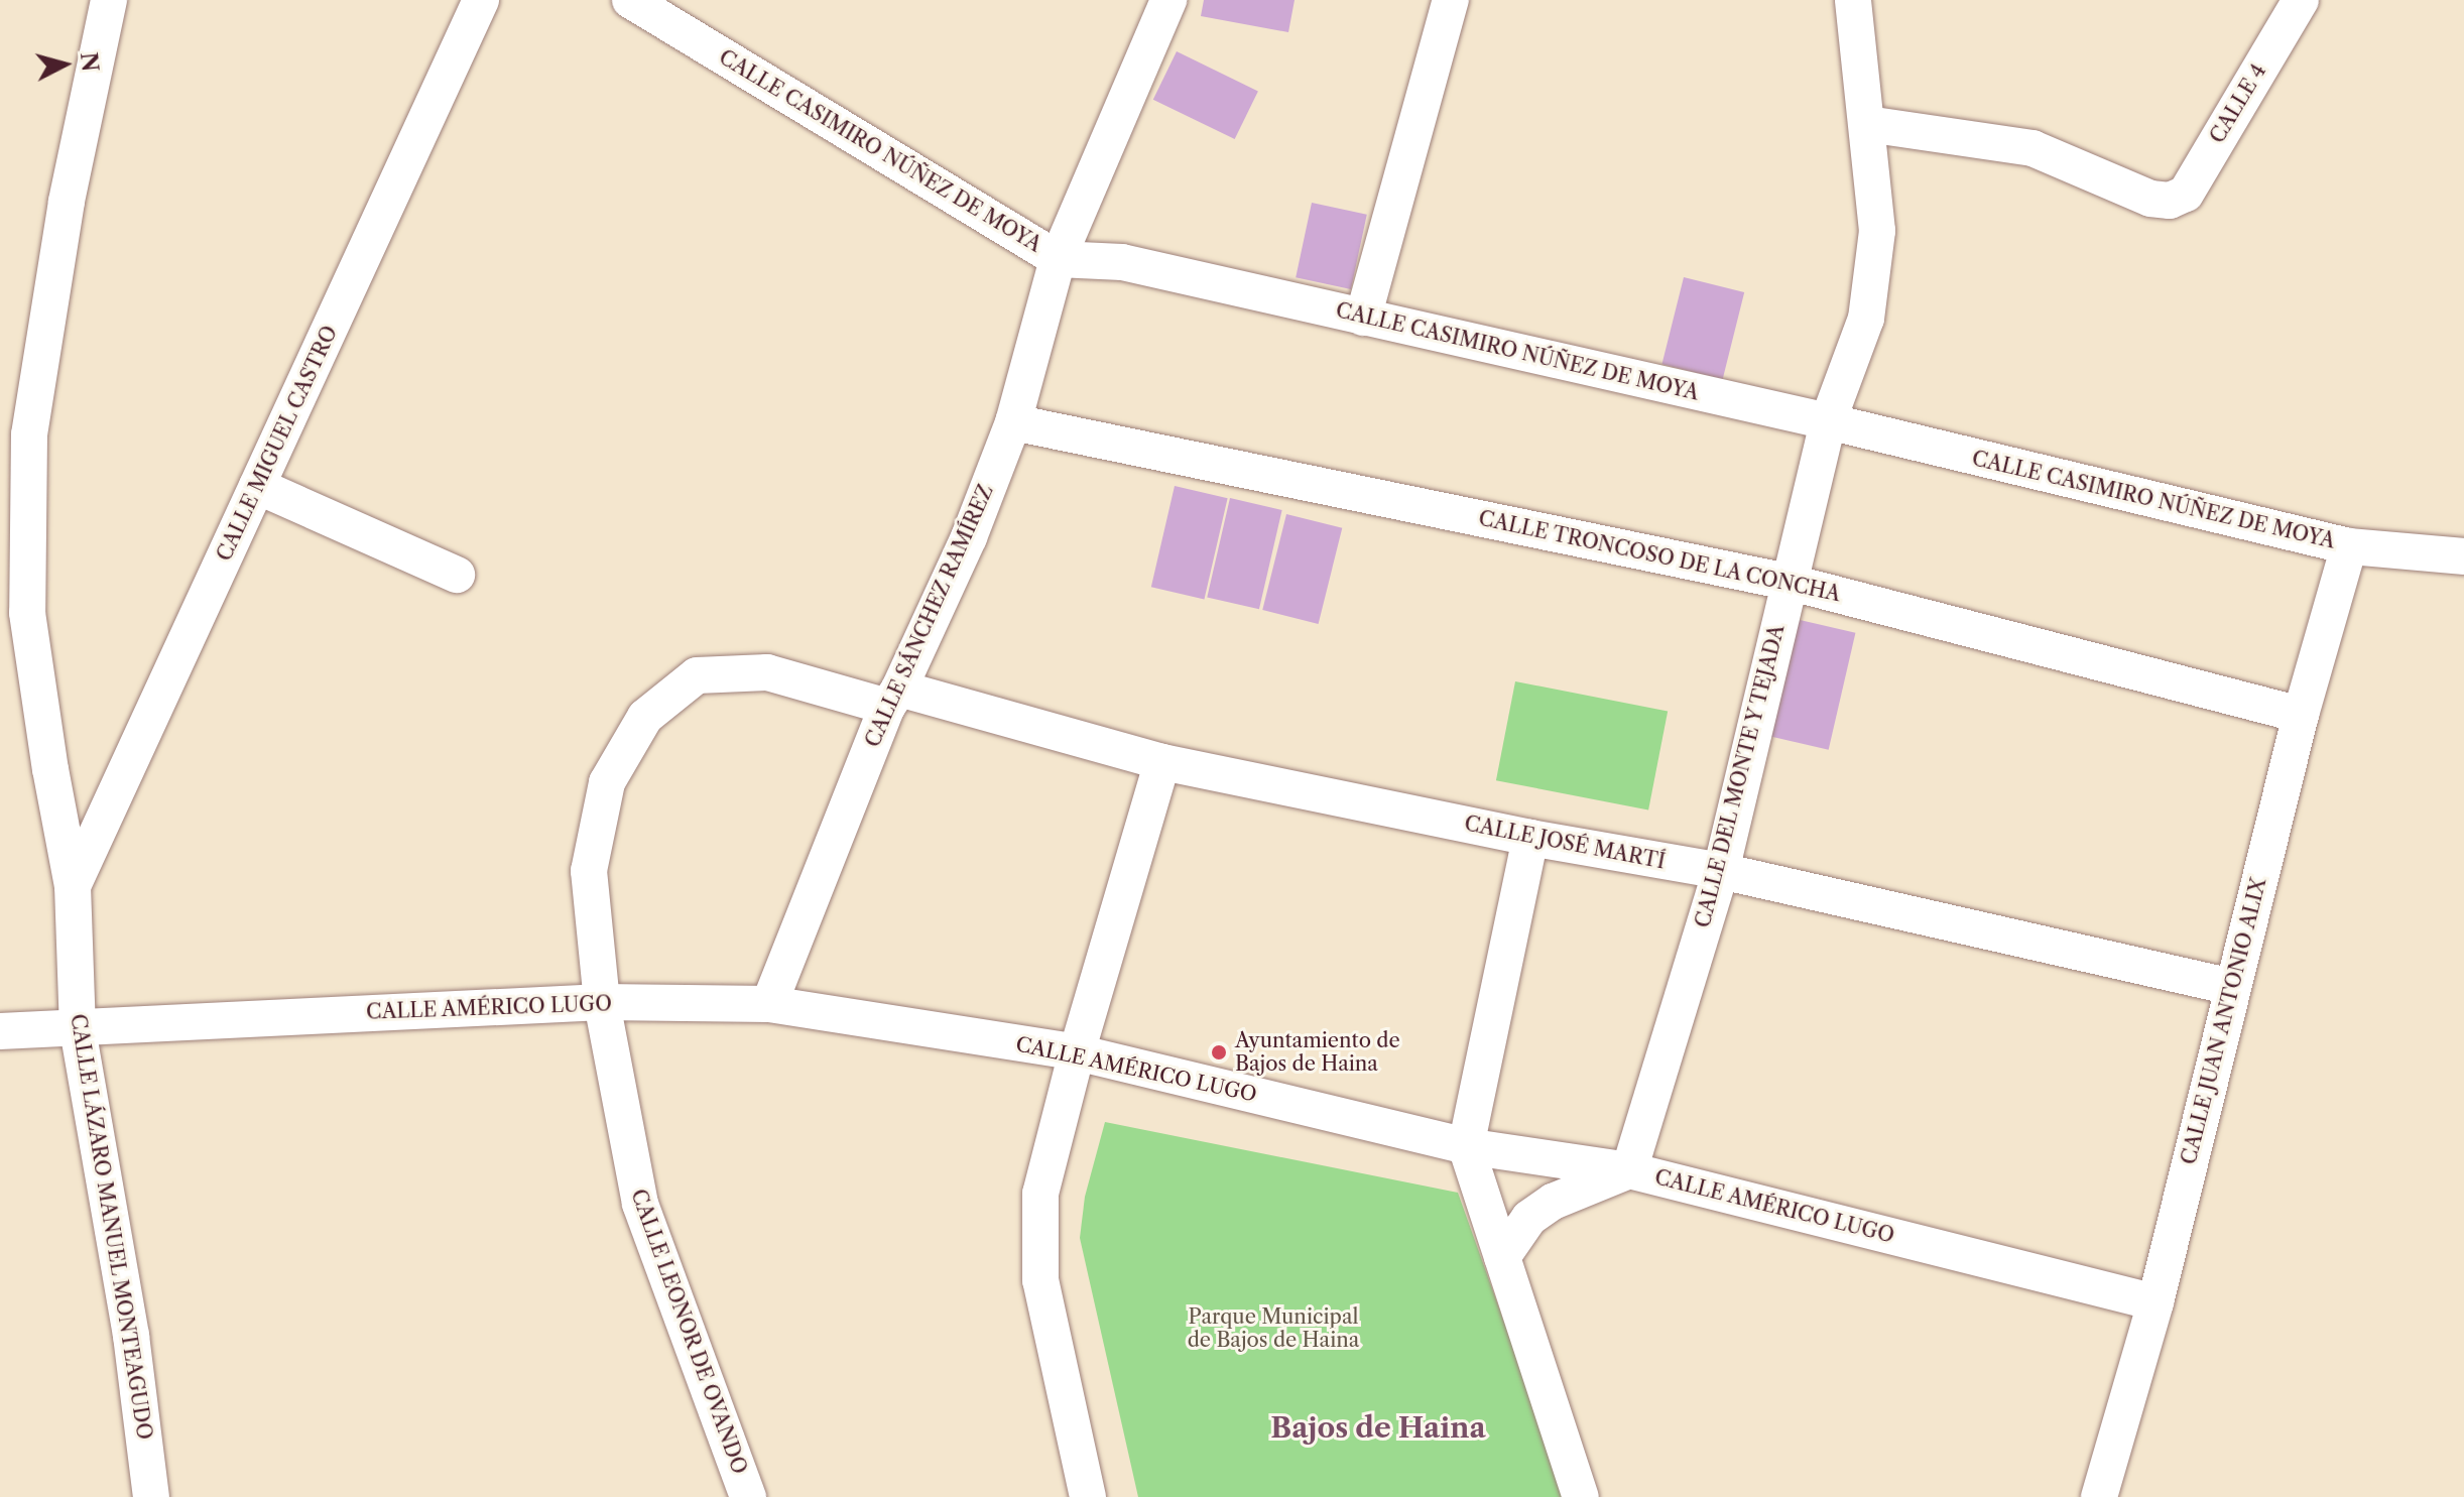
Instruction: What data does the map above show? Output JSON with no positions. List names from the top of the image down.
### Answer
{
  "streets": {
    "street": [
      "CALLE 4",
      "CALLE CASIMIRO NÚÑEZ DE MOYA",
      "CALLE MIGUEL CASTRO",
      "CALLE TRONCOSO DE LA CONCHA",
      "CALLE SÁNCHEZ RAMÍREZ",
      "CALLE DEL MONTE Y TEJADA",
      "CALLE JOSÉ MARTÍ",
      "CALLE AMÉRICO LUGO",
      "CALLE JUAN ANTONIO ALIX",
      "CALLE LÁZARO MANUEL MONTEAGUDO",
      "CALLE LEONOR DE OVANDO"
    ]
  },
  "crossings": [
    ["CALLE 4", "CALLE DEL MONTE Y TEJADA"],
    ["CALLE CASIMIRO NÚÑEZ DE MOYA", "CALLE SÁNCHEZ RAMÍREZ"],
    ["CALLE CASIMIRO NÚÑEZ DE MOYA", "CALLE DEL MONTE Y TEJADA"],
    ["CALLE CASIMIRO NÚÑEZ DE MOYA", "CALLE JUAN ANTONIO ALIX"],
    ["CALLE MIGUEL CASTRO", "CALLE LÁZARO MANUEL MONTEAGUDO"],
    ["CALLE TRONCOSO DE LA CONCHA", "CALLE SÁNCHEZ RAMÍREZ"],
    ["CALLE TRONCOSO DE LA CONCHA", "CALLE DEL MONTE Y TEJADA"],
    ["CALLE TRONCOSO DE LA CONCHA", "CALLE JUAN ANTONIO ALIX"],
    ["CALLE SÁNCHEZ RAMÍREZ", "CALLE JOSÉ MARTÍ"],
    ["CALLE SÁNCHEZ RAMÍREZ", "CALLE AMÉRICO LUGO"],
    ["CALLE SÁNCHEZ RAMÍREZ", "CALLE LEONOR DE OVANDO"],
    ["CALLE DEL MONTE Y TEJADA", "CALLE JOSÉ MARTÍ"],
    ["CALLE DEL MONTE Y TEJADA", "CALLE AMÉRICO LUGO"],
    ["CALLE JOSÉ MARTÍ", "CALLE JUAN ANTONIO ALIX"],
    ["CALLE JOSÉ MARTÍ", "CALLE LEONOR DE OVANDO"],
    ["CALLE AMÉRICO LUGO", "CALLE JUAN ANTONIO ALIX"],
    ["CALLE AMÉRICO LUGO", "CALLE LÁZARO MANUEL MONTEAGUDO"],
    ["CALLE AMÉRICO LUGO", "CALLE LEONOR DE OVANDO"]
  ],
  "districts": ["Bajos de Haina"],
  "parks": ["Parque Municipal de Bajos de Haina"],
  "places": ["Ayuntamiento de Bajos de Haina"],
  "north": "right"
}
